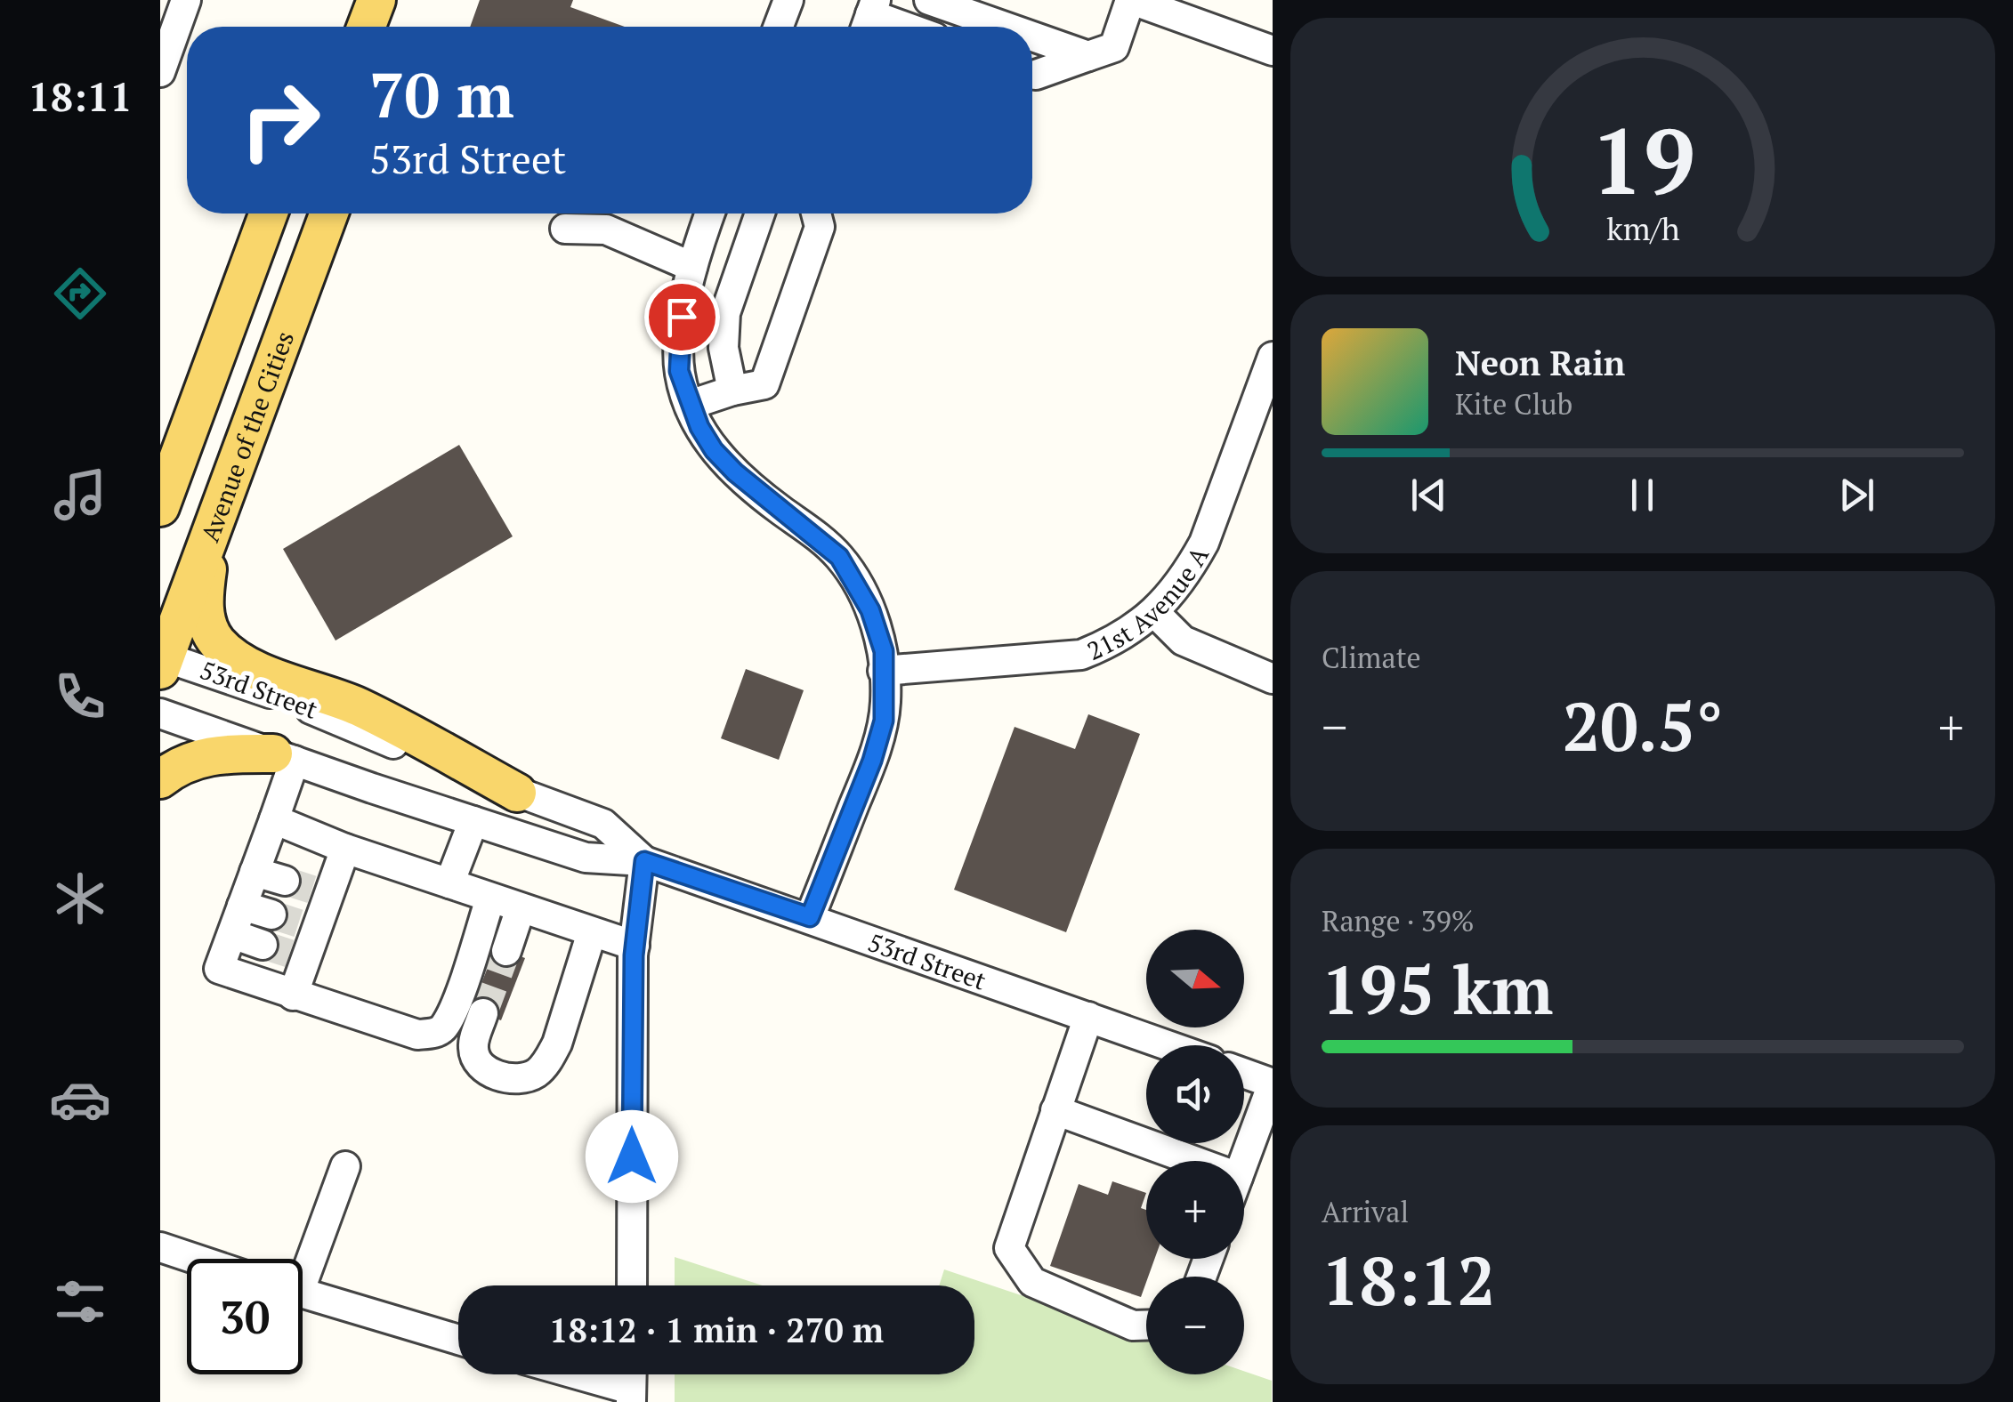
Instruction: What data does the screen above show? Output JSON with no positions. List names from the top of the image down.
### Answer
{
  "streets": {
    "main road": ["Avenue of the Cities"],
    "street": ["21st Avenue A", "53rd Street"]
  },
  "crossings": [
    ["Avenue of the Cities", "53rd Street"]
  ],
  "north": "right",
  "page": {
    "tabs": "18:11",
    "turn": ["70 m", "53rd Street"],
    "song": ["Neon Rain", "Kite Club"],
    "tile": [
      "Climate",
      ["Range · 39%", "195 km"],
      ["Arrival", "18:12"]
    ],
    "heat": ["−", "20.5°", "+"],
    "map_buttons": ["+", "−"],
    "limit": "30",
    "trip": "18:12 · 1 min · 270 m",
    "gauge": ["19", "km/h"]
  }
}
